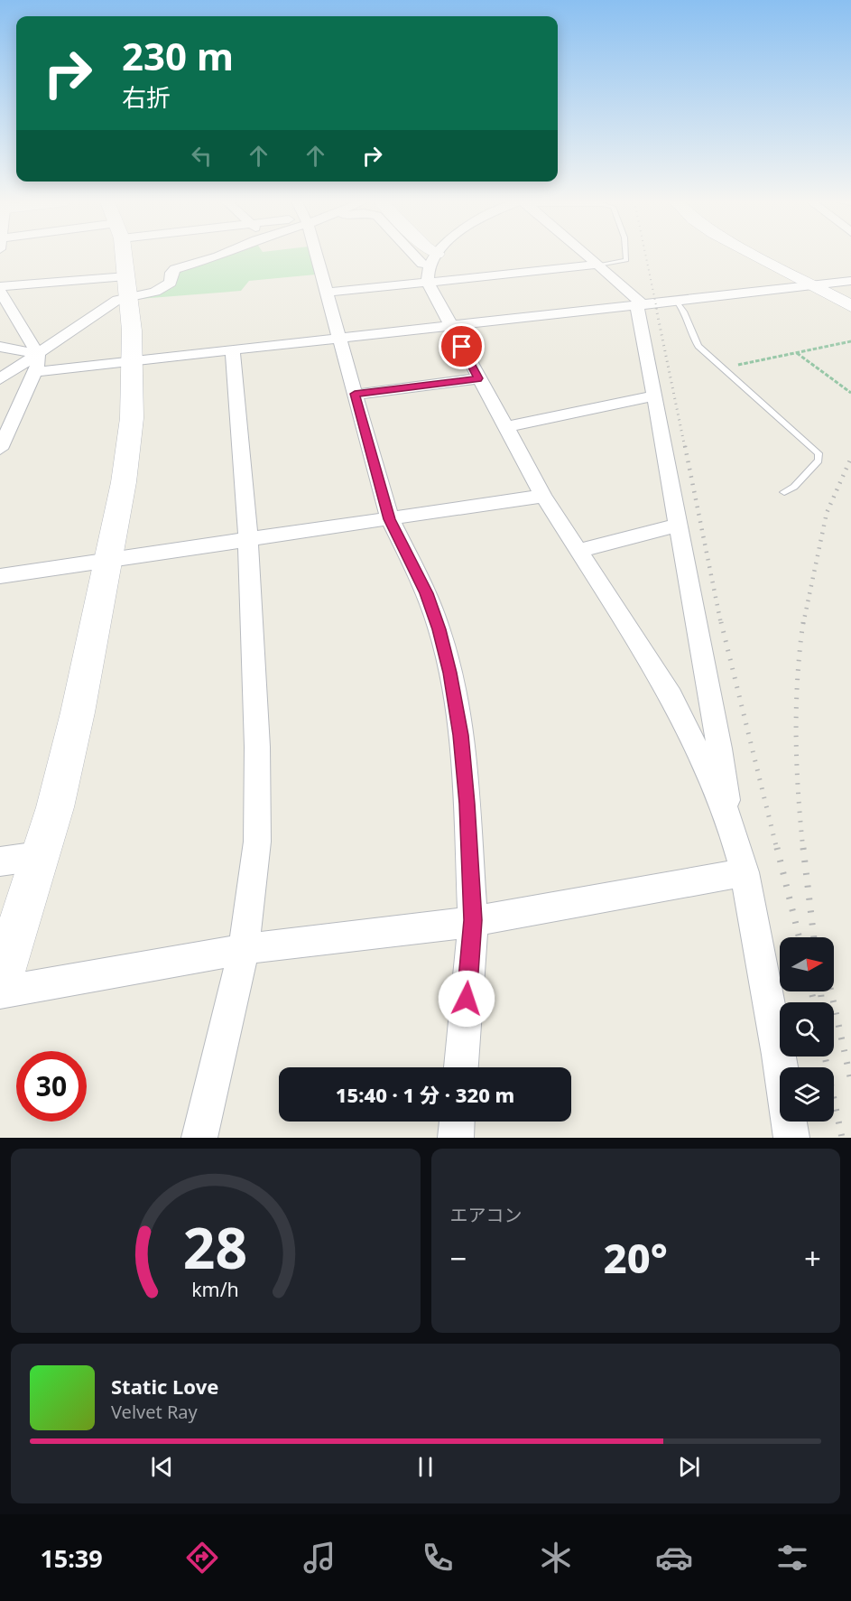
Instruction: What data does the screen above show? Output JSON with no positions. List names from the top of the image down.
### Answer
{
  "north": "right",
  "page": {
    "turn": ["230 m", "右折"],
    "limit": "30",
    "trip": "15:40 · 1 分 · 320 m",
    "tile": "エアコン",
    "heat": ["−", "20°", "+"],
    "song": ["Static Love", "Velvet Ray"],
    "tabs": "15:39",
    "gauge": ["28", "km/h"]
  }
}
